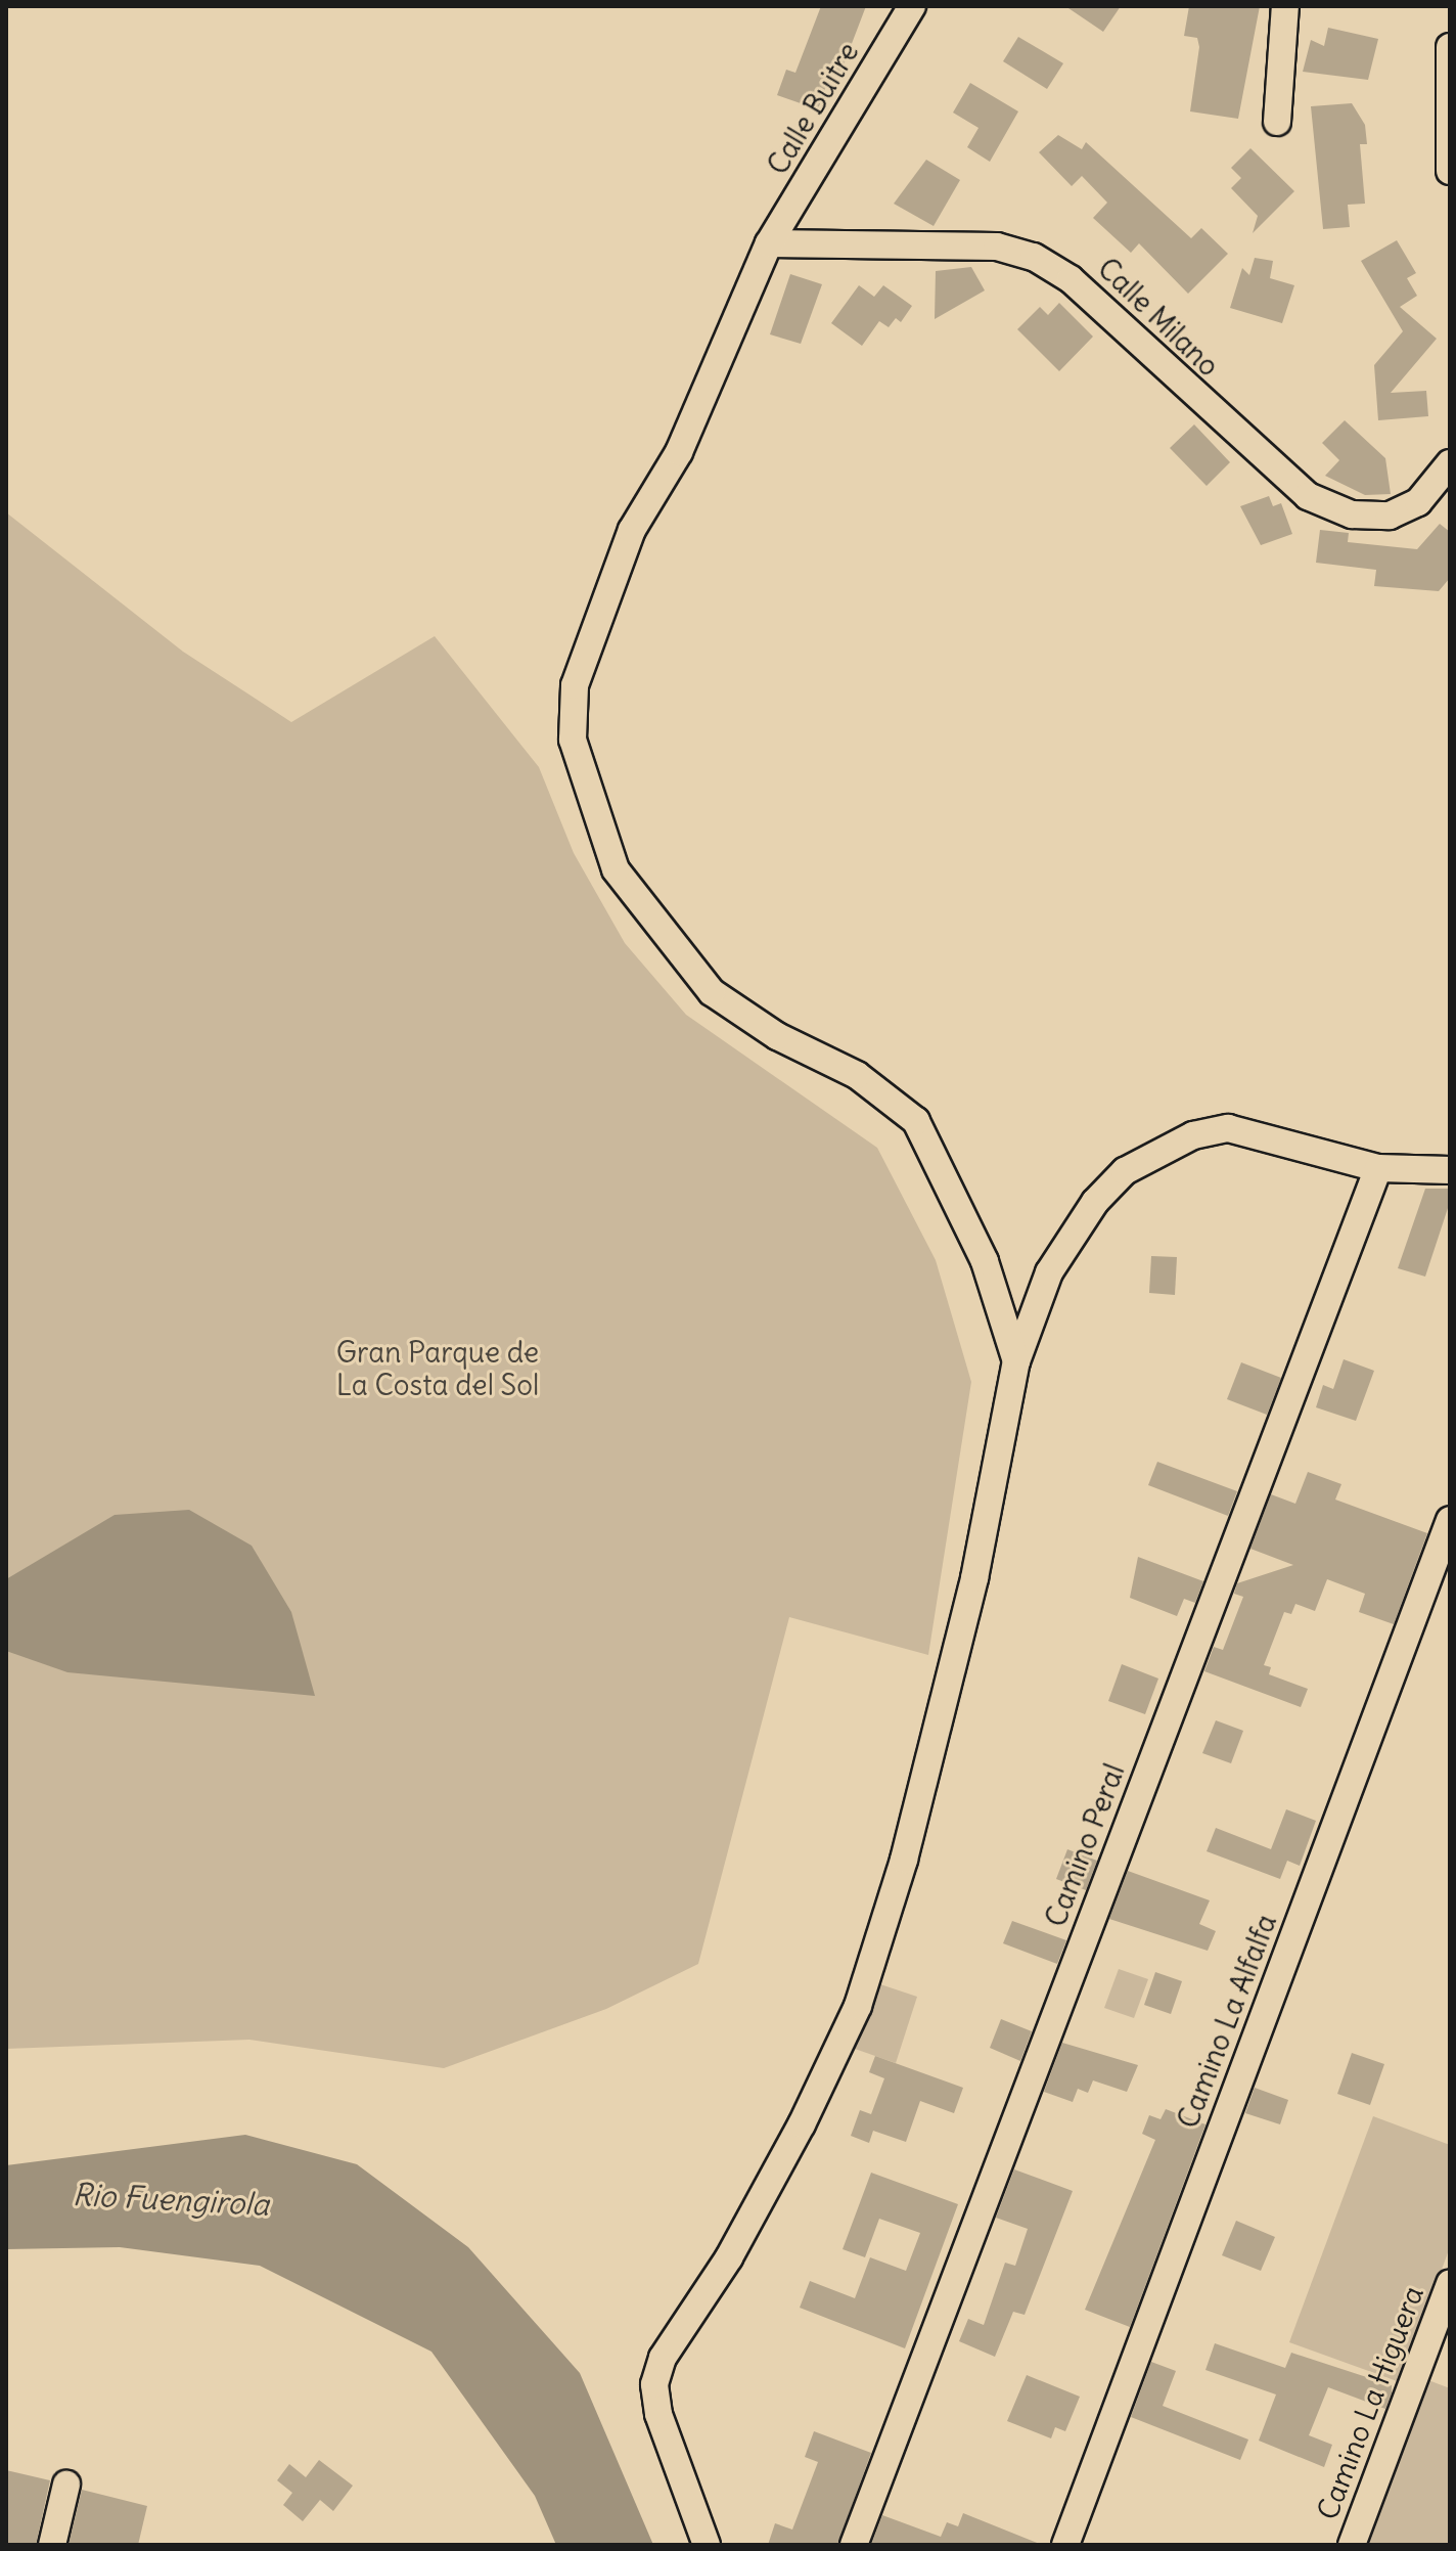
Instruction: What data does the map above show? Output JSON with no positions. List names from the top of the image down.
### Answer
{
  "streets": {
    "street": [
      "Calle Buitre",
      "Calle Milano",
      "Camino Peral",
      "Camino La Alfalfa",
      "Camino La Higuera"
    ]
  },
  "crossings": [
    ["Calle Buitre", "Calle Milano"]
  ],
  "water": ["Rio Fuengirola"],
  "parks": ["Gran Parque de La Costa del Sol"]
}
